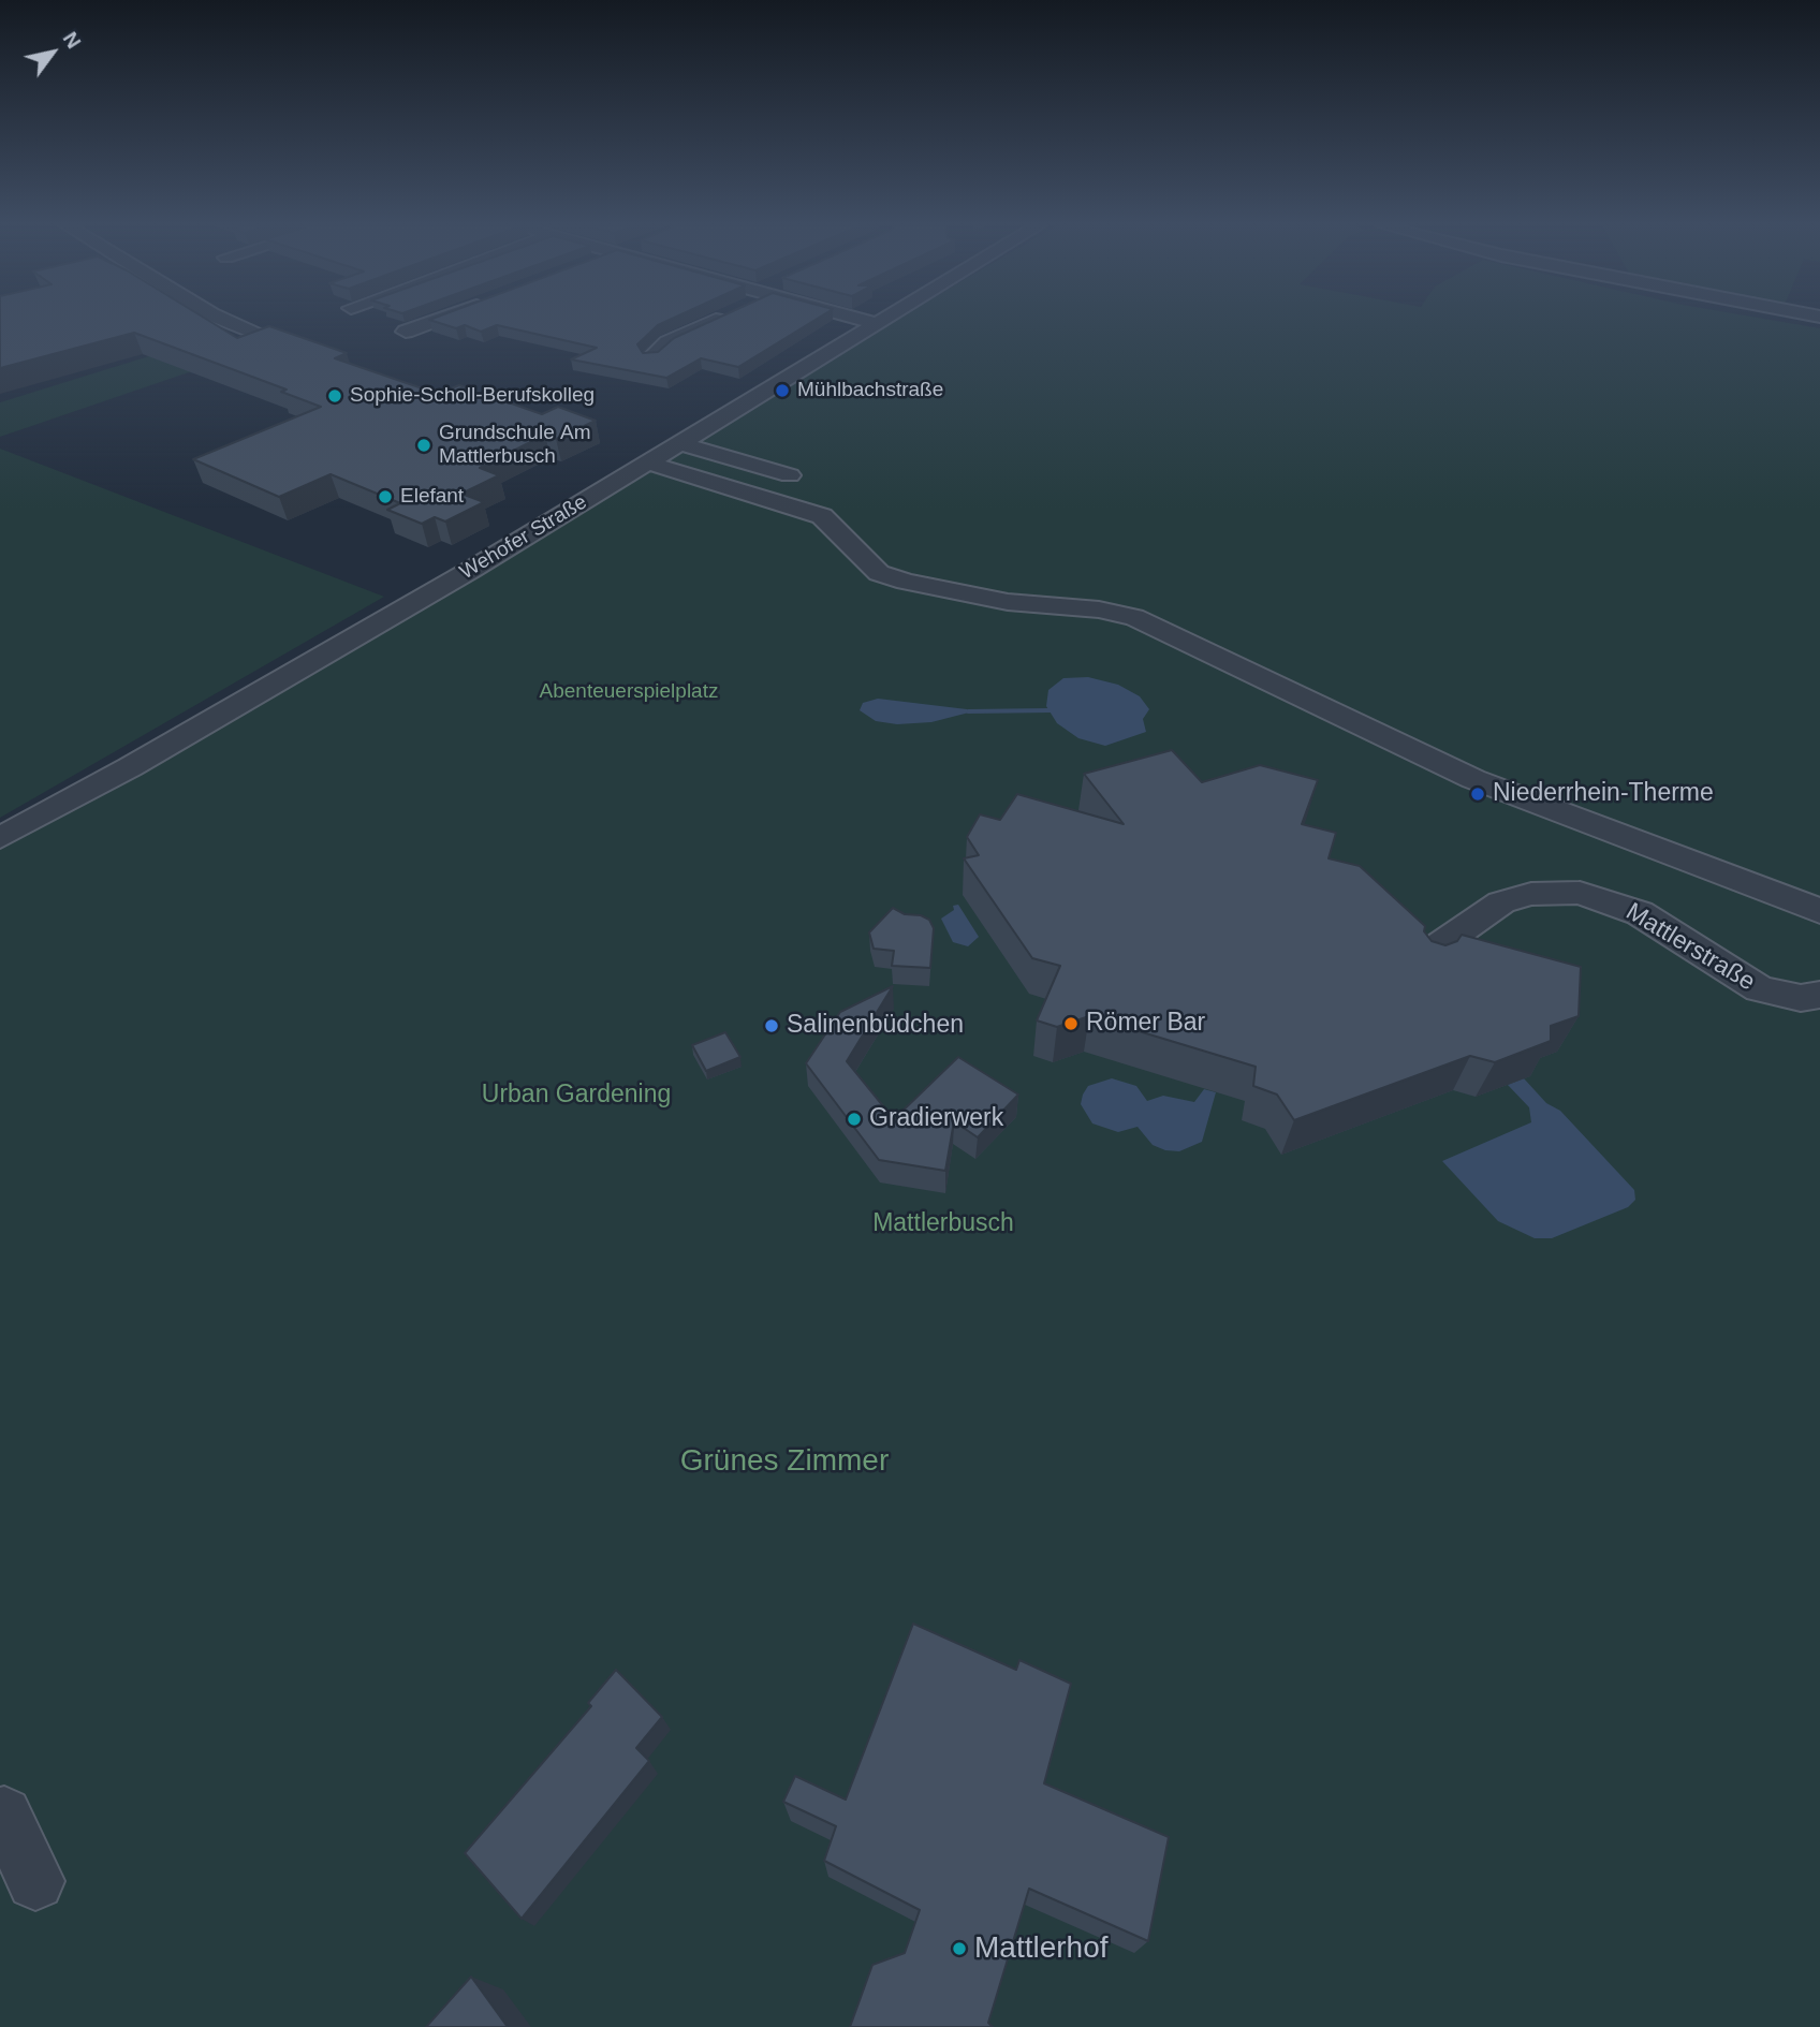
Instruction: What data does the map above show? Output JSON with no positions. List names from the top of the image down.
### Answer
{
  "streets": {
    "street": ["Wehofer Straße", "Mattlerstraße"]
  },
  "parks": [
    "Abenteuerspielplatz",
    "Urban Gardening",
    "Mattlerbusch",
    "Grünes Zimmer"
  ],
  "places": [
    "Mühlbachstraße",
    "Sophie-Scholl-Berufskolleg",
    "Grundschule Am Mattlerbusch",
    "Elefant",
    "Niederrhein-Therme",
    "Römer Bar",
    "Salinenbüdchen",
    "Gradierwerk",
    "Mattlerhof"
  ],
  "north": "top right"
}
